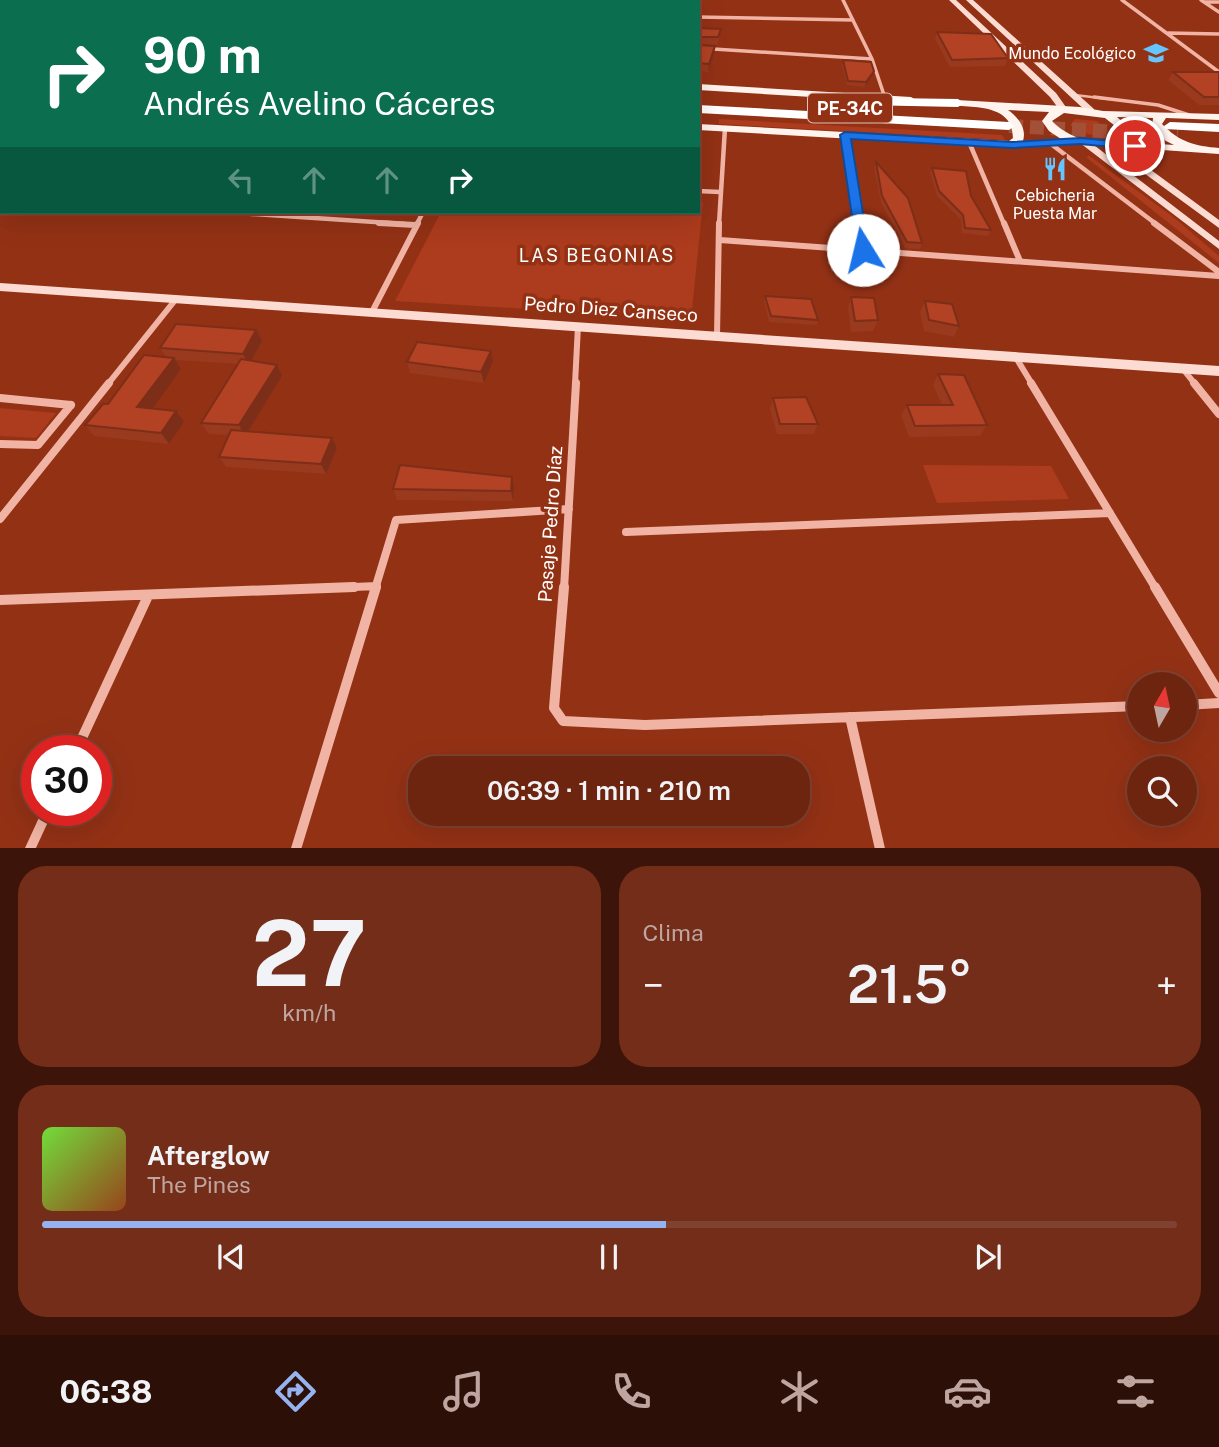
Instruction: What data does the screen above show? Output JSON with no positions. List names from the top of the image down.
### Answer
{
  "streets": {
    "highway": ["PE-34C"],
    "main road": ["Pedro Diez Canseco"],
    "street": ["Pasaje Pedro Díaz"]
  },
  "crossings": [
    ["Pedro Diez Canseco", "Pasaje Pedro Díaz"]
  ],
  "districts": ["LAS BEGONIAS"],
  "places": {
    "school or university": ["Mundo Ecológico"],
    "restaurant": ["Cebicheria Puesta Mar"]
  },
  "north": "top",
  "page": {
    "turn": ["90 m", "Andrés Avelino Cáceres"],
    "limit": "30",
    "trip": "06:39 · 1 min · 210 m",
    "tile": [
      ["27", "km/h"],
      "Clima"
    ],
    "heat": ["−", "21.5°", "+"],
    "song": ["Afterglow", "The Pines"],
    "tabs": "06:38"
  }
}
